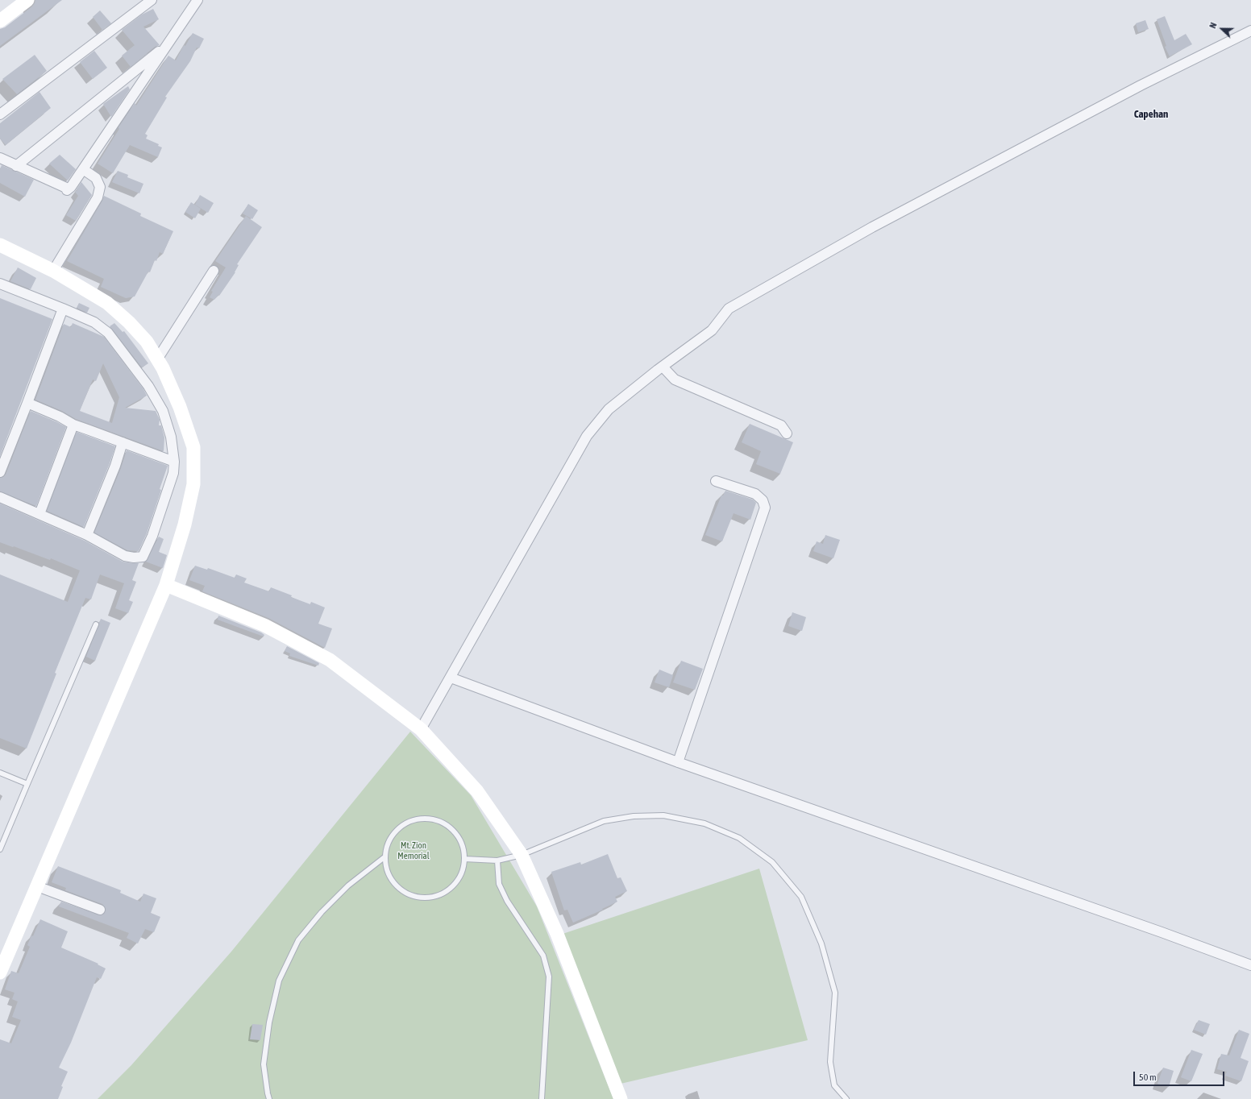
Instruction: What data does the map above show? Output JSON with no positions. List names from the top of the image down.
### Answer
{
  "districts": ["Capehan"],
  "parks": ["Mt. Zion Memorial"],
  "scale_bar": "50 m",
  "north": "left"
}
